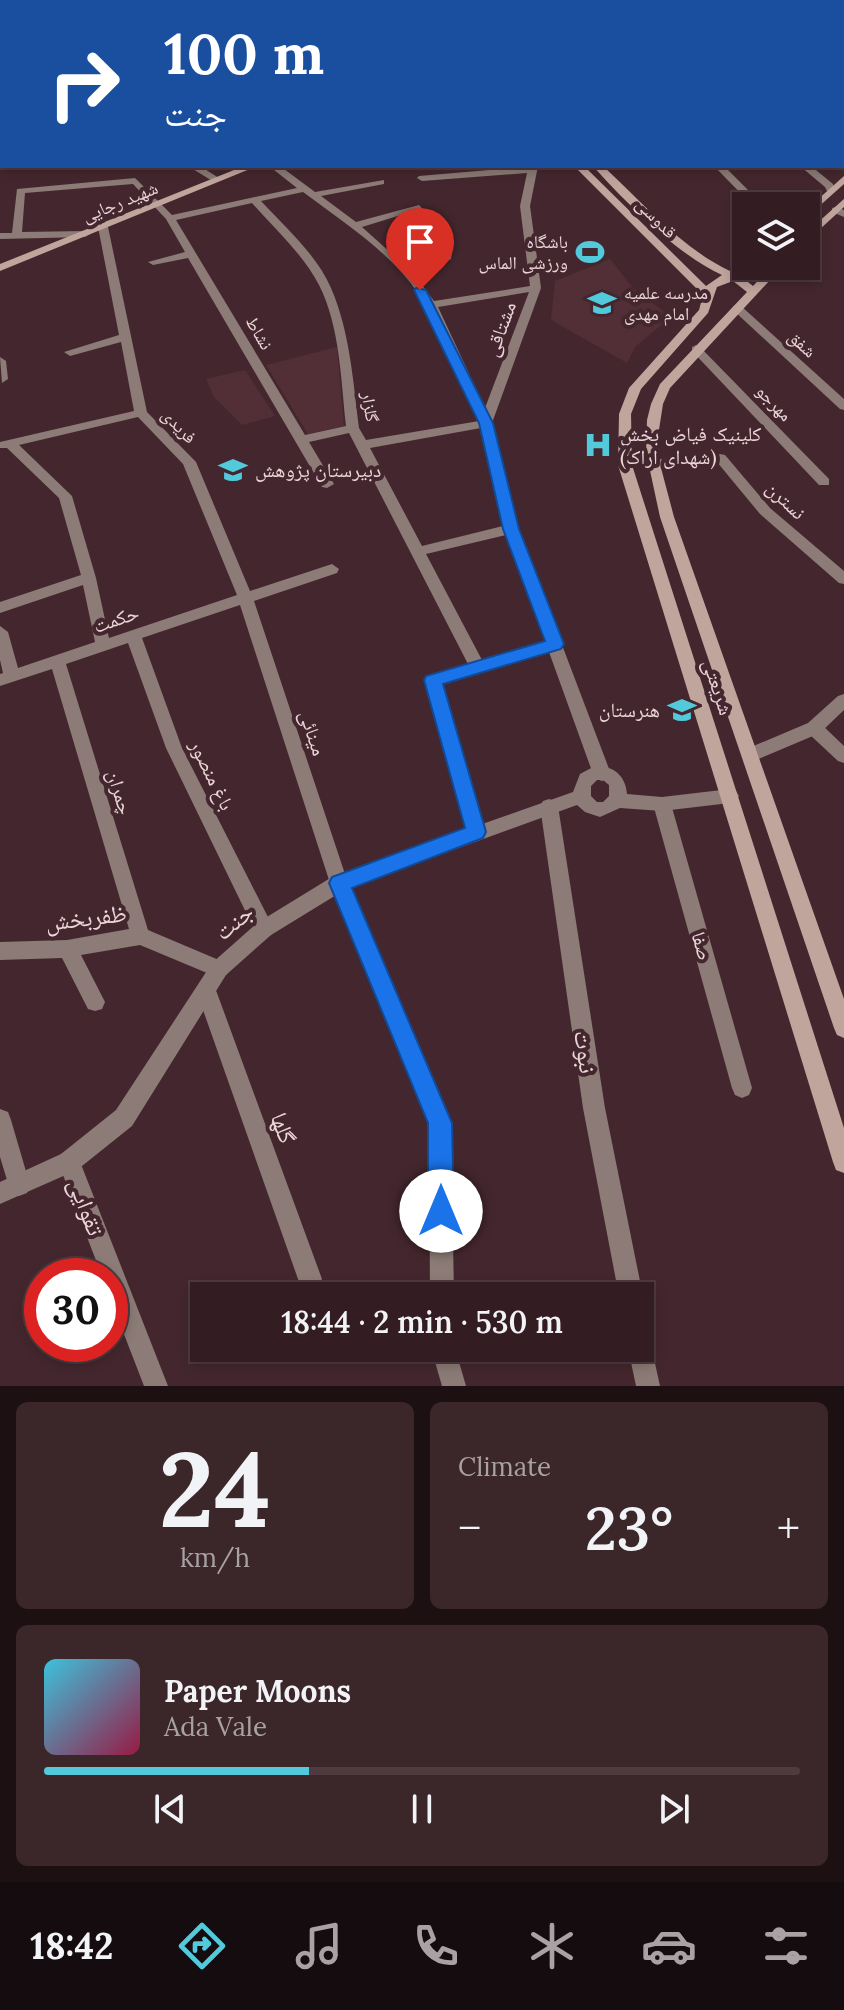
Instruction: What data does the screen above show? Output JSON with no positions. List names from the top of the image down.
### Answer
{
  "streets": {
    "main road": ["شهید رجایی", "قدوسی", "شریعتی"],
    "street": [
      "مشتاقی",
      "نشاط",
      "شفق",
      "مهرجو",
      "گلزار",
      "فریدی",
      "نسترن",
      "حکمت",
      "مینائی",
      "باغ منصور",
      "چمران",
      "ظفربخش",
      "جنت",
      "صفا",
      "نبوت",
      "گلها",
      "تقوایی"
    ]
  },
  "crossings": [
    ["شهید رجایی", "نشاط"],
    ["شهید رجایی", "فریدی"],
    ["قدوسی", "شریعتی"],
    ["شفق", "شریعتی"],
    ["مهرجو", "شریعتی"],
    ["فریدی", "حکمت"],
    ["فریدی", "مینائی"],
    ["نسترن", "شریعتی"],
    ["حکمت", "مینائی"],
    ["حکمت", "باغ منصور"],
    ["حکمت", "چمران"],
    ["مینائی", "جنت"],
    ["باغ منصور", "جنت"],
    ["چمران", "ظفربخش"],
    ["ظفربخش", "جنت"],
    ["جنت", "نبوت"],
    ["جنت", "گلها"],
    ["جنت", "تقوایی"]
  ],
  "places": {
    "sports": ["باشگاه ورزشی الماس"],
    "school or university": ["مدرسه علمیه امام مهدی", "دبیرستان پژوهش", "هنرستان"],
    "hospital": ["کلینیک فیاض بخش (شهدای اراک)"]
  },
  "page": {
    "turn": ["100 m", "جنت"],
    "limit": "30",
    "trip": "18:44 · 2 min · 530 m",
    "tile": [
      ["24", "km/h"],
      "Climate"
    ],
    "heat": ["−", "23°", "+"],
    "song": ["Paper Moons", "Ada Vale"],
    "tabs": "18:42"
  }
}
